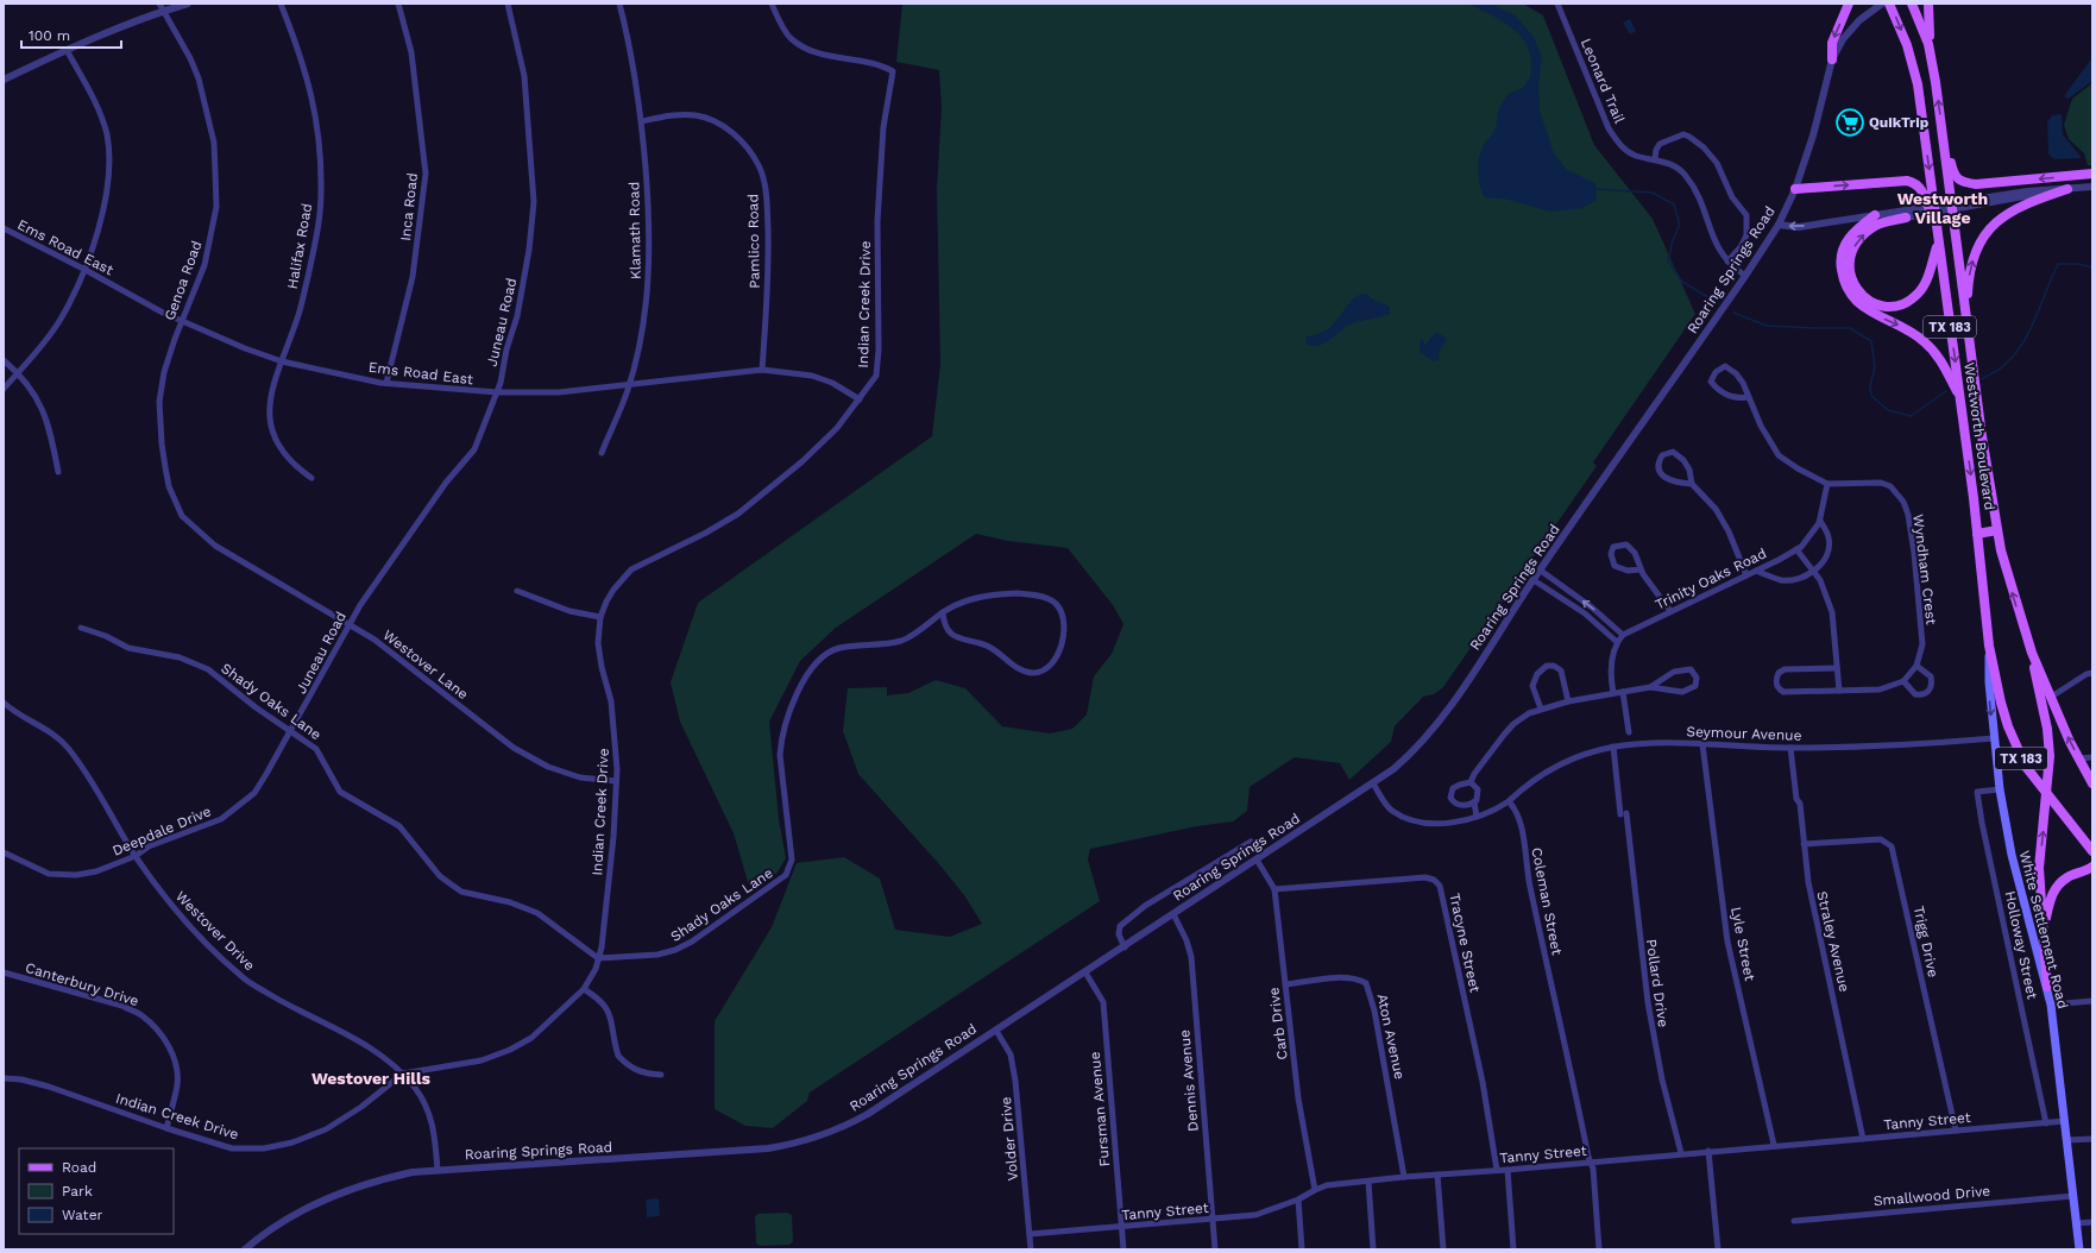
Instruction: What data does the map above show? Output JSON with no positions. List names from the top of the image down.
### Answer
{
  "streets": {
    "main road": ["TX 183", "Westworth Boulevard", "White Settlement Road"],
    "street": [
      "Leonard Trail",
      "Inca Road",
      "Klamath Road",
      "Pamlico Road",
      "Halifax Road",
      "Ems Road East",
      "Roaring Springs Road",
      "Genoa Road",
      "Indian Creek Drive",
      "Juneau Road",
      "Wyndham Crest",
      "Trinity Oaks Road",
      "Westover Lane",
      "Shady Oaks Lane",
      "Seymour Avenue",
      "Deepdale Drive",
      "Coleman Street",
      "Westover Drive",
      "Straley Avenue",
      "Trigg Drive",
      "Tracyne Street",
      "Lyle Street",
      "Holloway Street",
      "Pollard Drive",
      "Canterbury Drive",
      "Carb Drive",
      "Aton Avenue",
      "Dennis Avenue",
      "Fursman Avenue",
      "Tanny Street",
      "Volder Drive",
      "Smallwood Drive"
    ]
  },
  "crossings": [
    ["Leonard Trail", "Roaring Springs Road"],
    ["Inca Road", "Ems Road East"],
    ["Klamath Road", "Pamlico Road"],
    ["Klamath Road", "Ems Road East"],
    ["Pamlico Road", "Ems Road East"],
    ["Halifax Road", "Ems Road East"],
    ["Ems Road East", "Genoa Road"],
    ["Ems Road East", "Indian Creek Drive"],
    ["Ems Road East", "Juneau Road"],
    ["Roaring Springs Road", "Westover Drive"],
    ["Roaring Springs Road", "Carb Drive"],
    ["Roaring Springs Road", "Dennis Avenue"],
    ["Roaring Springs Road", "Fursman Avenue"],
    ["Roaring Springs Road", "Volder Drive"],
    ["Genoa Road", "Westover Lane"],
    ["Indian Creek Drive", "Westover Lane"],
    ["Indian Creek Drive", "Shady Oaks Lane"],
    ["Indian Creek Drive", "Westover Drive"],
    ["Indian Creek Drive", "Canterbury Drive"],
    ["Juneau Road", "Westover Lane"],
    ["Juneau Road", "Shady Oaks Lane"],
    ["Juneau Road", "Deepdale Drive"],
    ["Westworth Boulevard", "White Settlement Road"],
    ["Wyndham Crest", "Trinity Oaks Road"],
    ["Shady Oaks Lane", "Deepdale Drive"],
    ["Seymour Avenue", "Coleman Street"],
    ["Seymour Avenue", "White Settlement Road"],
    ["Seymour Avenue", "Straley Avenue"],
    ["Seymour Avenue", "Lyle Street"],
    ["Seymour Avenue", "Pollard Drive"],
    ["Deepdale Drive", "Westover Drive"],
    ["Coleman Street", "Tanny Street"],
    ["White Settlement Road", "Holloway Street"],
    ["White Settlement Road", "Tanny Street"],
    ["White Settlement Road", "Smallwood Drive"],
    ["Straley Avenue", "Trigg Drive"],
    ["Straley Avenue", "Tanny Street"],
    ["Trigg Drive", "Tanny Street"],
    ["Tracyne Street", "Carb Drive"],
    ["Tracyne Street", "Tanny Street"],
    ["Lyle Street", "Tanny Street"],
    ["Holloway Street", "Tanny Street"],
    ["Pollard Drive", "Tanny Street"],
    ["Carb Drive", "Aton Avenue"],
    ["Carb Drive", "Tanny Street"],
    ["Aton Avenue", "Tanny Street"],
    ["Dennis Avenue", "Tanny Street"],
    ["Fursman Avenue", "Tanny Street"],
    ["Tanny Street", "Volder Drive"]
  ],
  "districts": ["Westworth Village", "Westover Hills"],
  "places": {
    "supermarket": ["QuikTrip"]
  },
  "legend": ["Road", "Park", "Water"],
  "scale_bar": "100 m"
}
